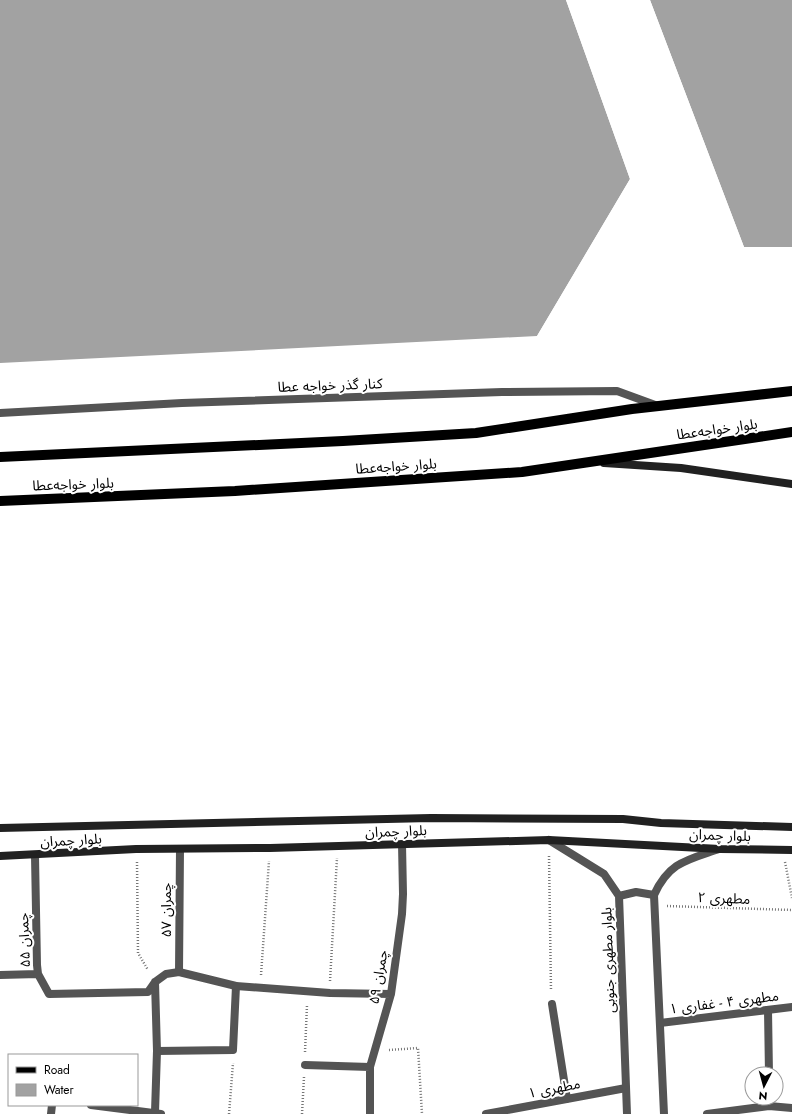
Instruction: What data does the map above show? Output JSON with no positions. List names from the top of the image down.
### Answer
{
  "streets": {
    "main road": ["بلوار خواجه‌عطا", "بلوار چمران"],
    "street": [
      "کنار گذر خواجه عطا",
      "چمران ۵۷",
      "چمران ۵۵",
      "بلوار مطهری جنوبی",
      "چمران ۵۹",
      "مطهری ۴ - غفاری ۱",
      "مطهری ۱"
    ],
    "path": ["مطهری ۲"]
  },
  "crossings": [
    ["کنار گذر خواجه عطا", "بلوار خواجه‌عطا"],
    ["بلوار چمران", "چمران ۵۷"],
    ["بلوار چمران", "چمران ۵۵"],
    ["بلوار چمران", "بلوار مطهری جنوبی"],
    ["بلوار چمران", "چمران ۵۹"],
    ["بلوار مطهری جنوبی", "مطهری ۱"]
  ],
  "legend": ["Road", "Water"],
  "north": "bottom"
}
